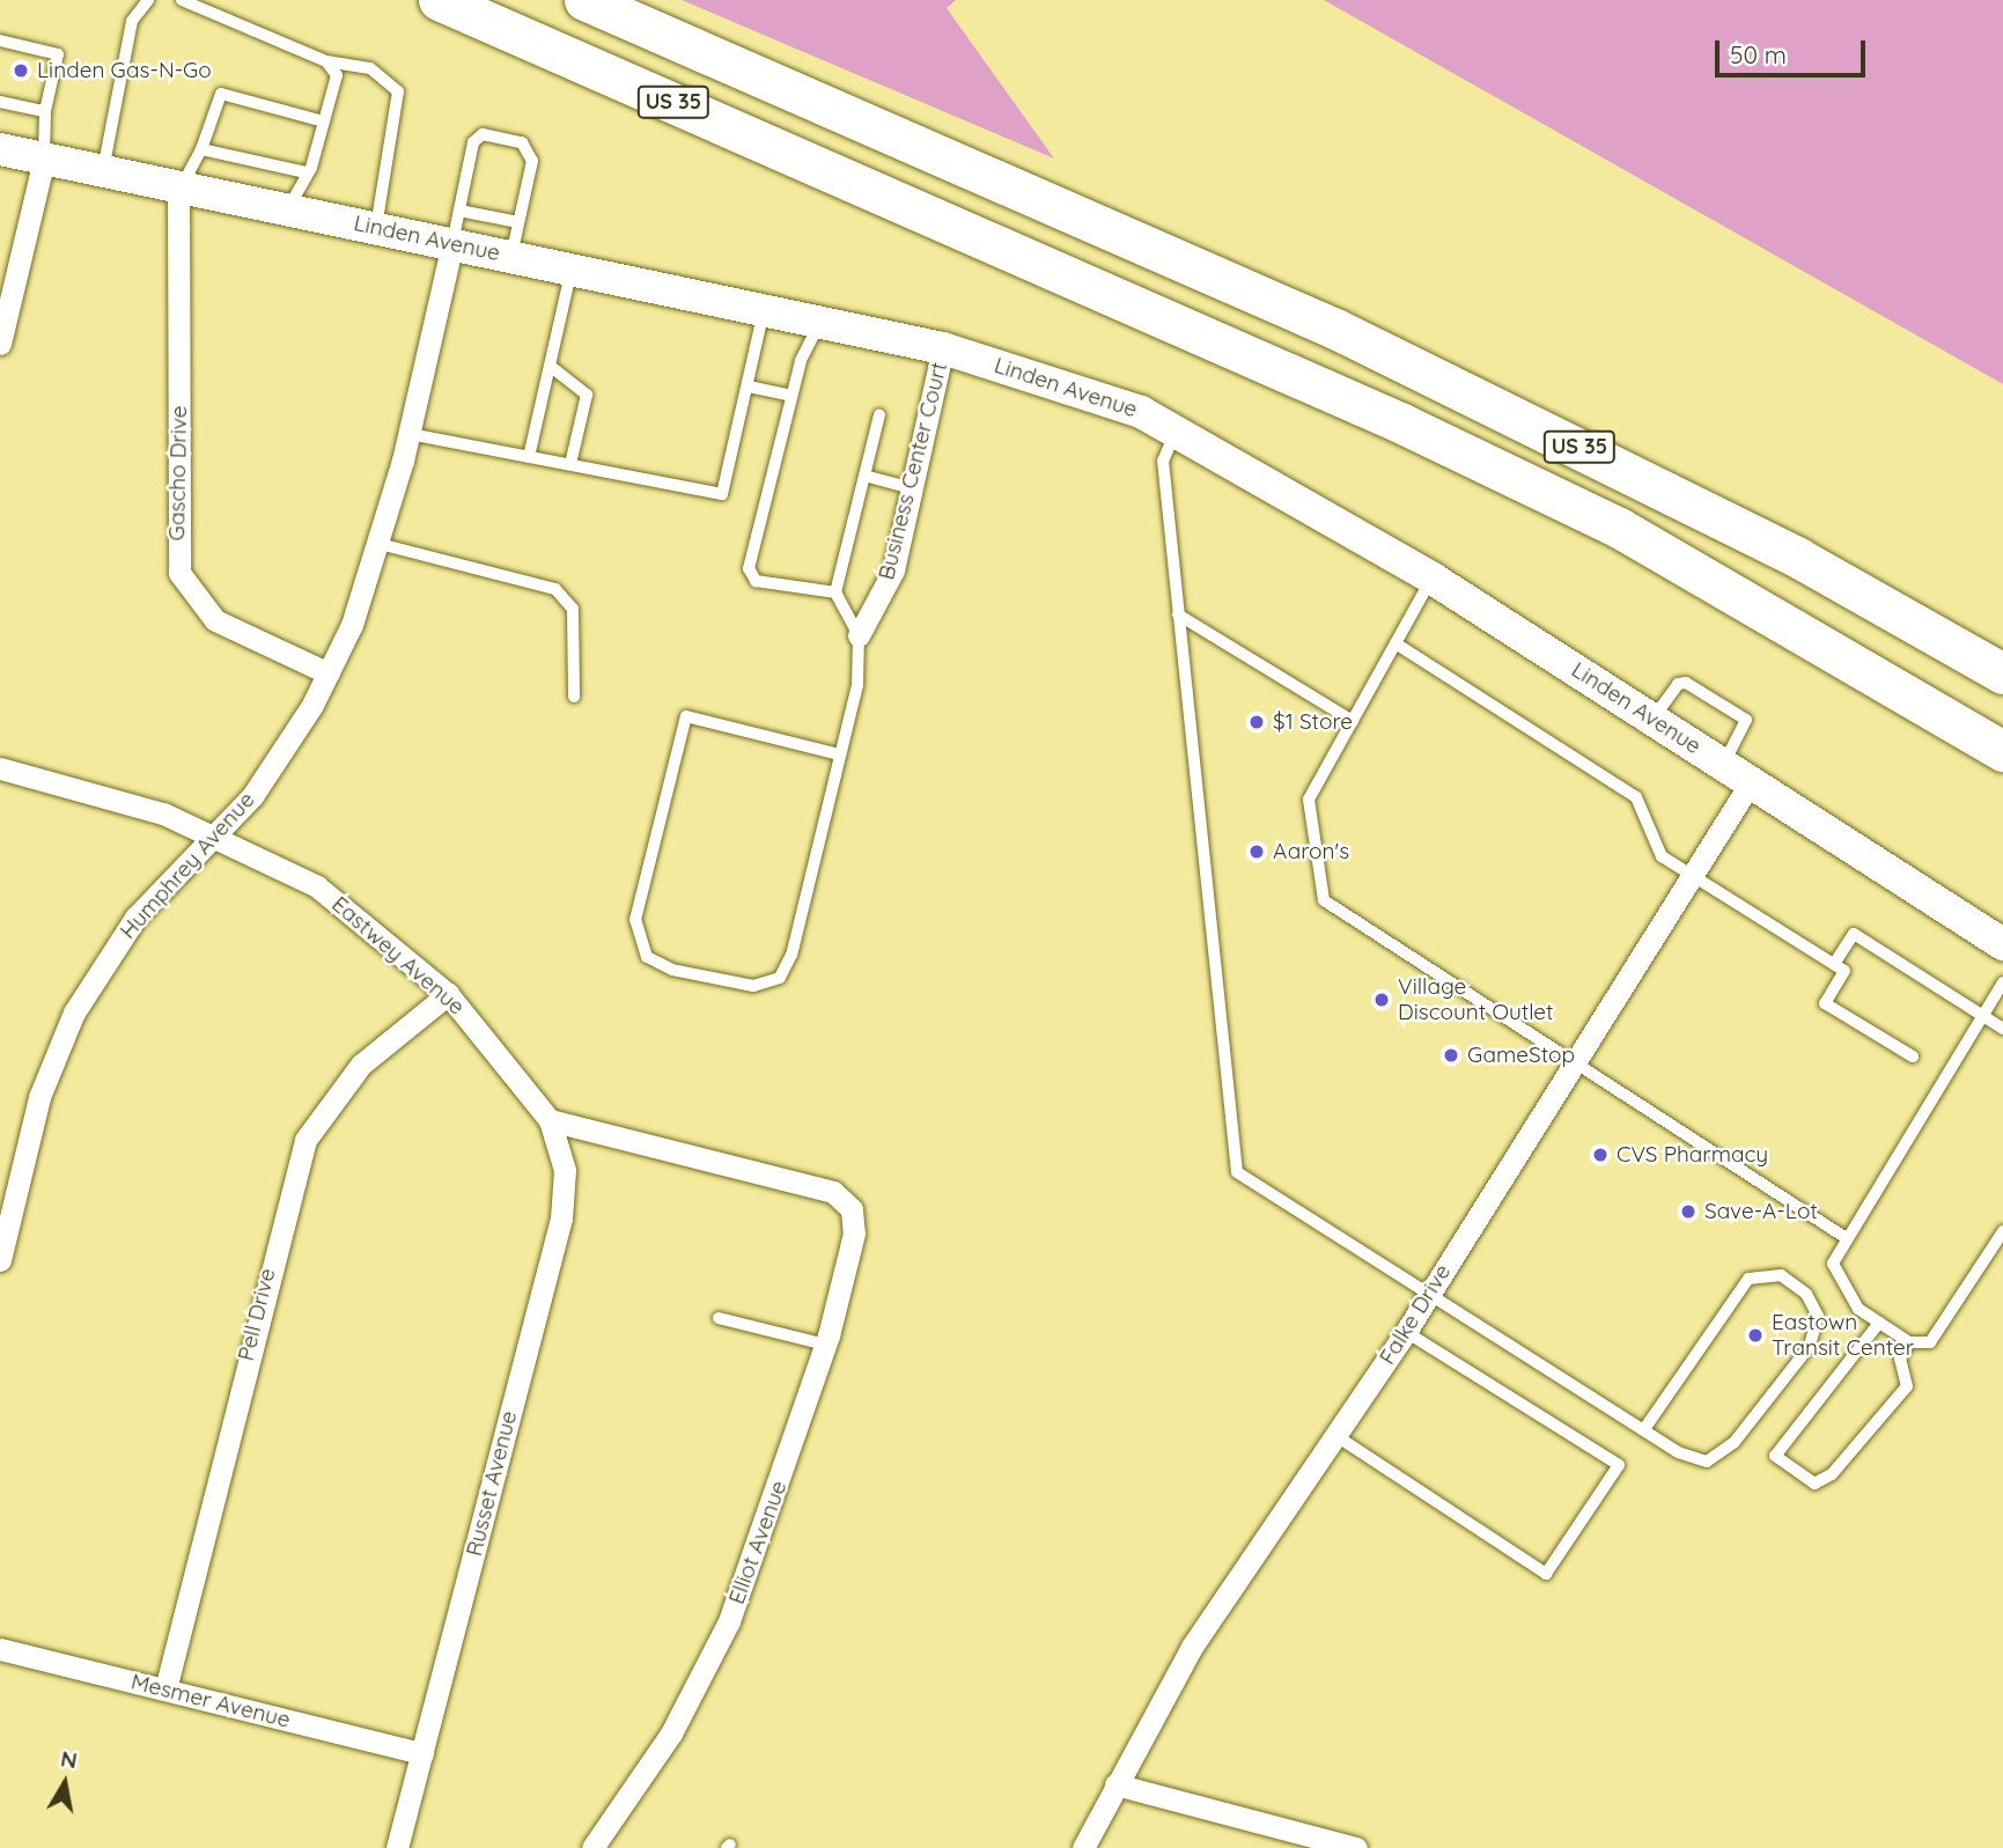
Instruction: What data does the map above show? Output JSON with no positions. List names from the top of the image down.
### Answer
{
  "streets": {
    "highway": ["US 35"],
    "main road": ["Linden Avenue"],
    "street": [
      "Business Center Court",
      "Gascho Drive",
      "Humphrey Avenue",
      "Eastwey Avenue",
      "Pell Drive",
      "Falke Drive",
      "Russet Avenue",
      "Elliot Avenue",
      "Mesmer Avenue"
    ]
  },
  "crossings": [
    ["Linden Avenue", "Business Center Court"],
    ["Linden Avenue", "Gascho Drive"],
    ["Linden Avenue", "Humphrey Avenue"],
    ["Linden Avenue", "Falke Drive"],
    ["Gascho Drive", "Humphrey Avenue"],
    ["Humphrey Avenue", "Eastwey Avenue"],
    ["Eastwey Avenue", "Pell Drive"],
    ["Eastwey Avenue", "Russet Avenue"],
    ["Eastwey Avenue", "Elliot Avenue"],
    ["Pell Drive", "Mesmer Avenue"],
    ["Russet Avenue", "Elliot Avenue"],
    ["Russet Avenue", "Mesmer Avenue"]
  ],
  "places": [
    "Linden Gas-N-Go",
    "$1 Store",
    "Aaron's",
    "Village Discount Outlet",
    "GameStop",
    "CVS Pharmacy",
    "Save-A-Lot",
    "Eastown Transit Center"
  ],
  "scale_bar": "50 m",
  "north": "top"
}
